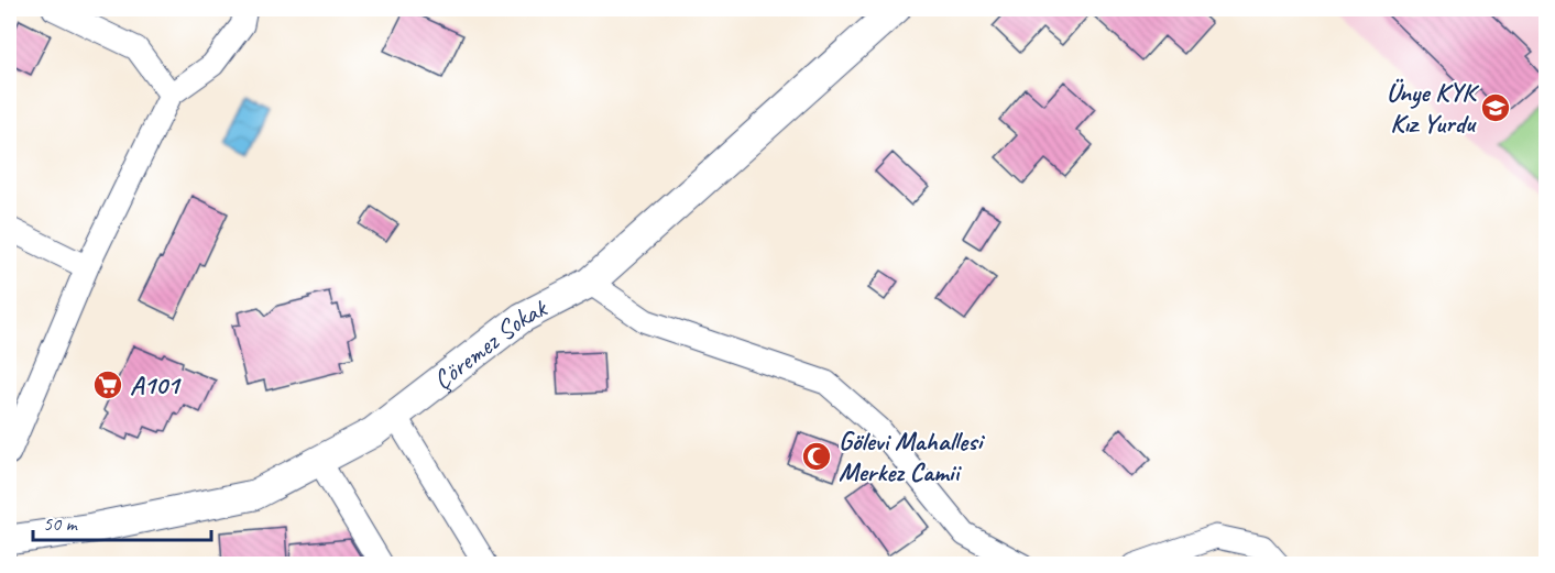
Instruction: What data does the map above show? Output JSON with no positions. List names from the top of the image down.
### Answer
{
  "streets": {
    "street": ["Çöremez Sokak"]
  },
  "places": {
    "school or university": ["Ünye KYK Kız Yurdu"],
    "supermarket": ["A101"],
    "mosque": ["Gölevi Mahallesi Merkez Camii"]
  },
  "scale_bar": "50 m"
}
